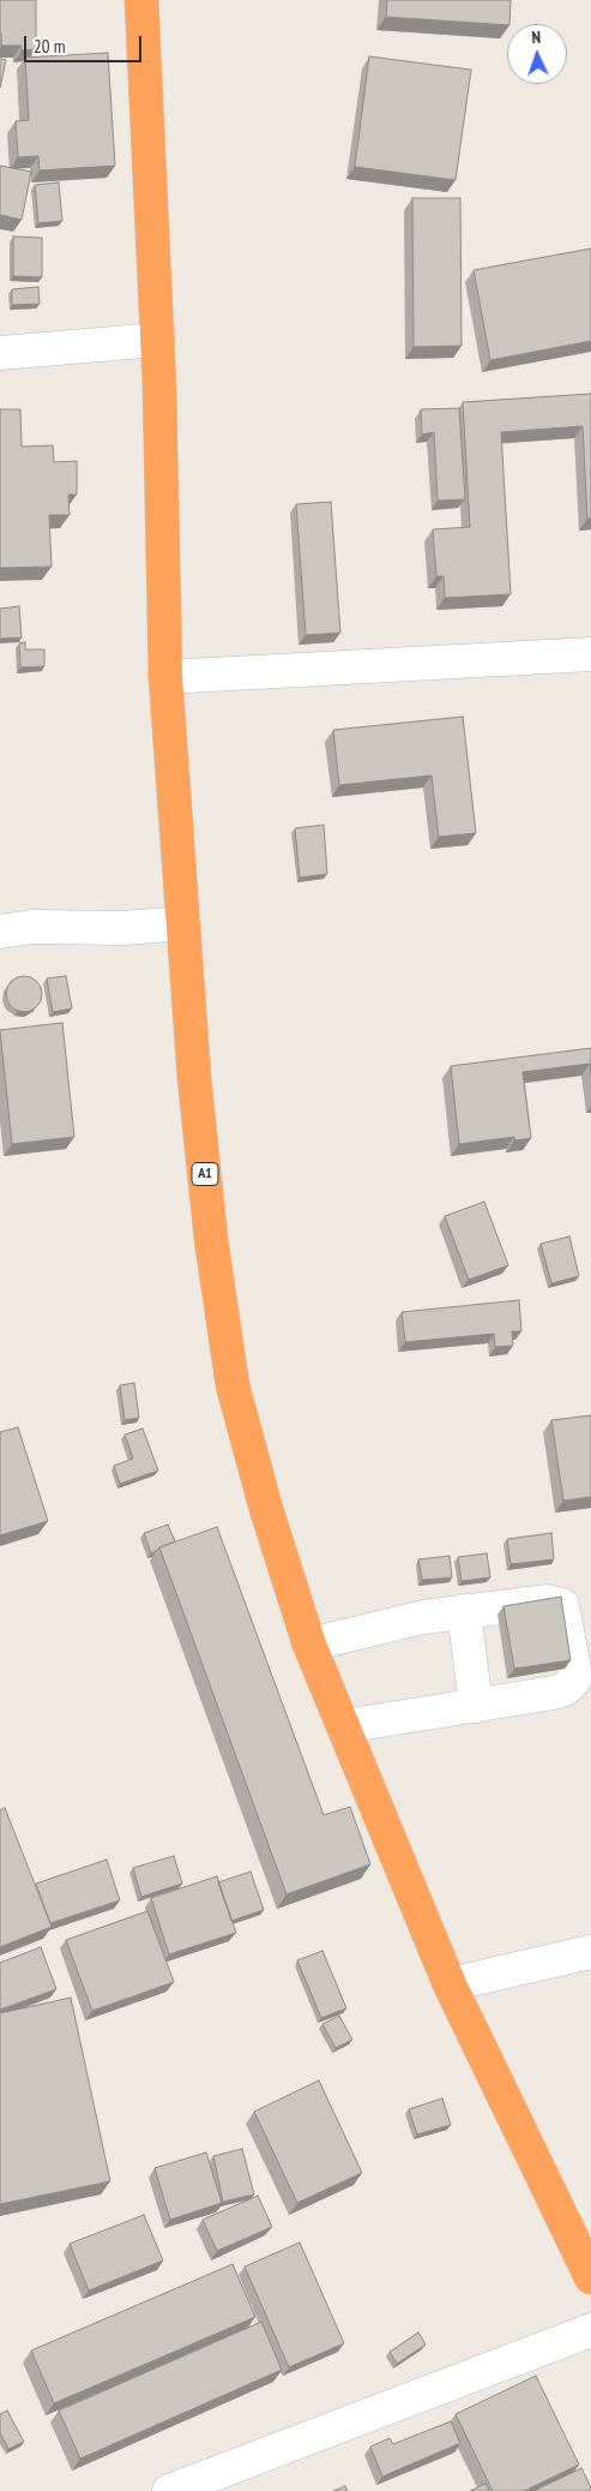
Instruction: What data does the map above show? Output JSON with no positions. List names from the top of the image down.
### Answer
{
  "streets": {
    "highway": ["A1"]
  },
  "scale_bar": "20 m",
  "north": "top"
}
